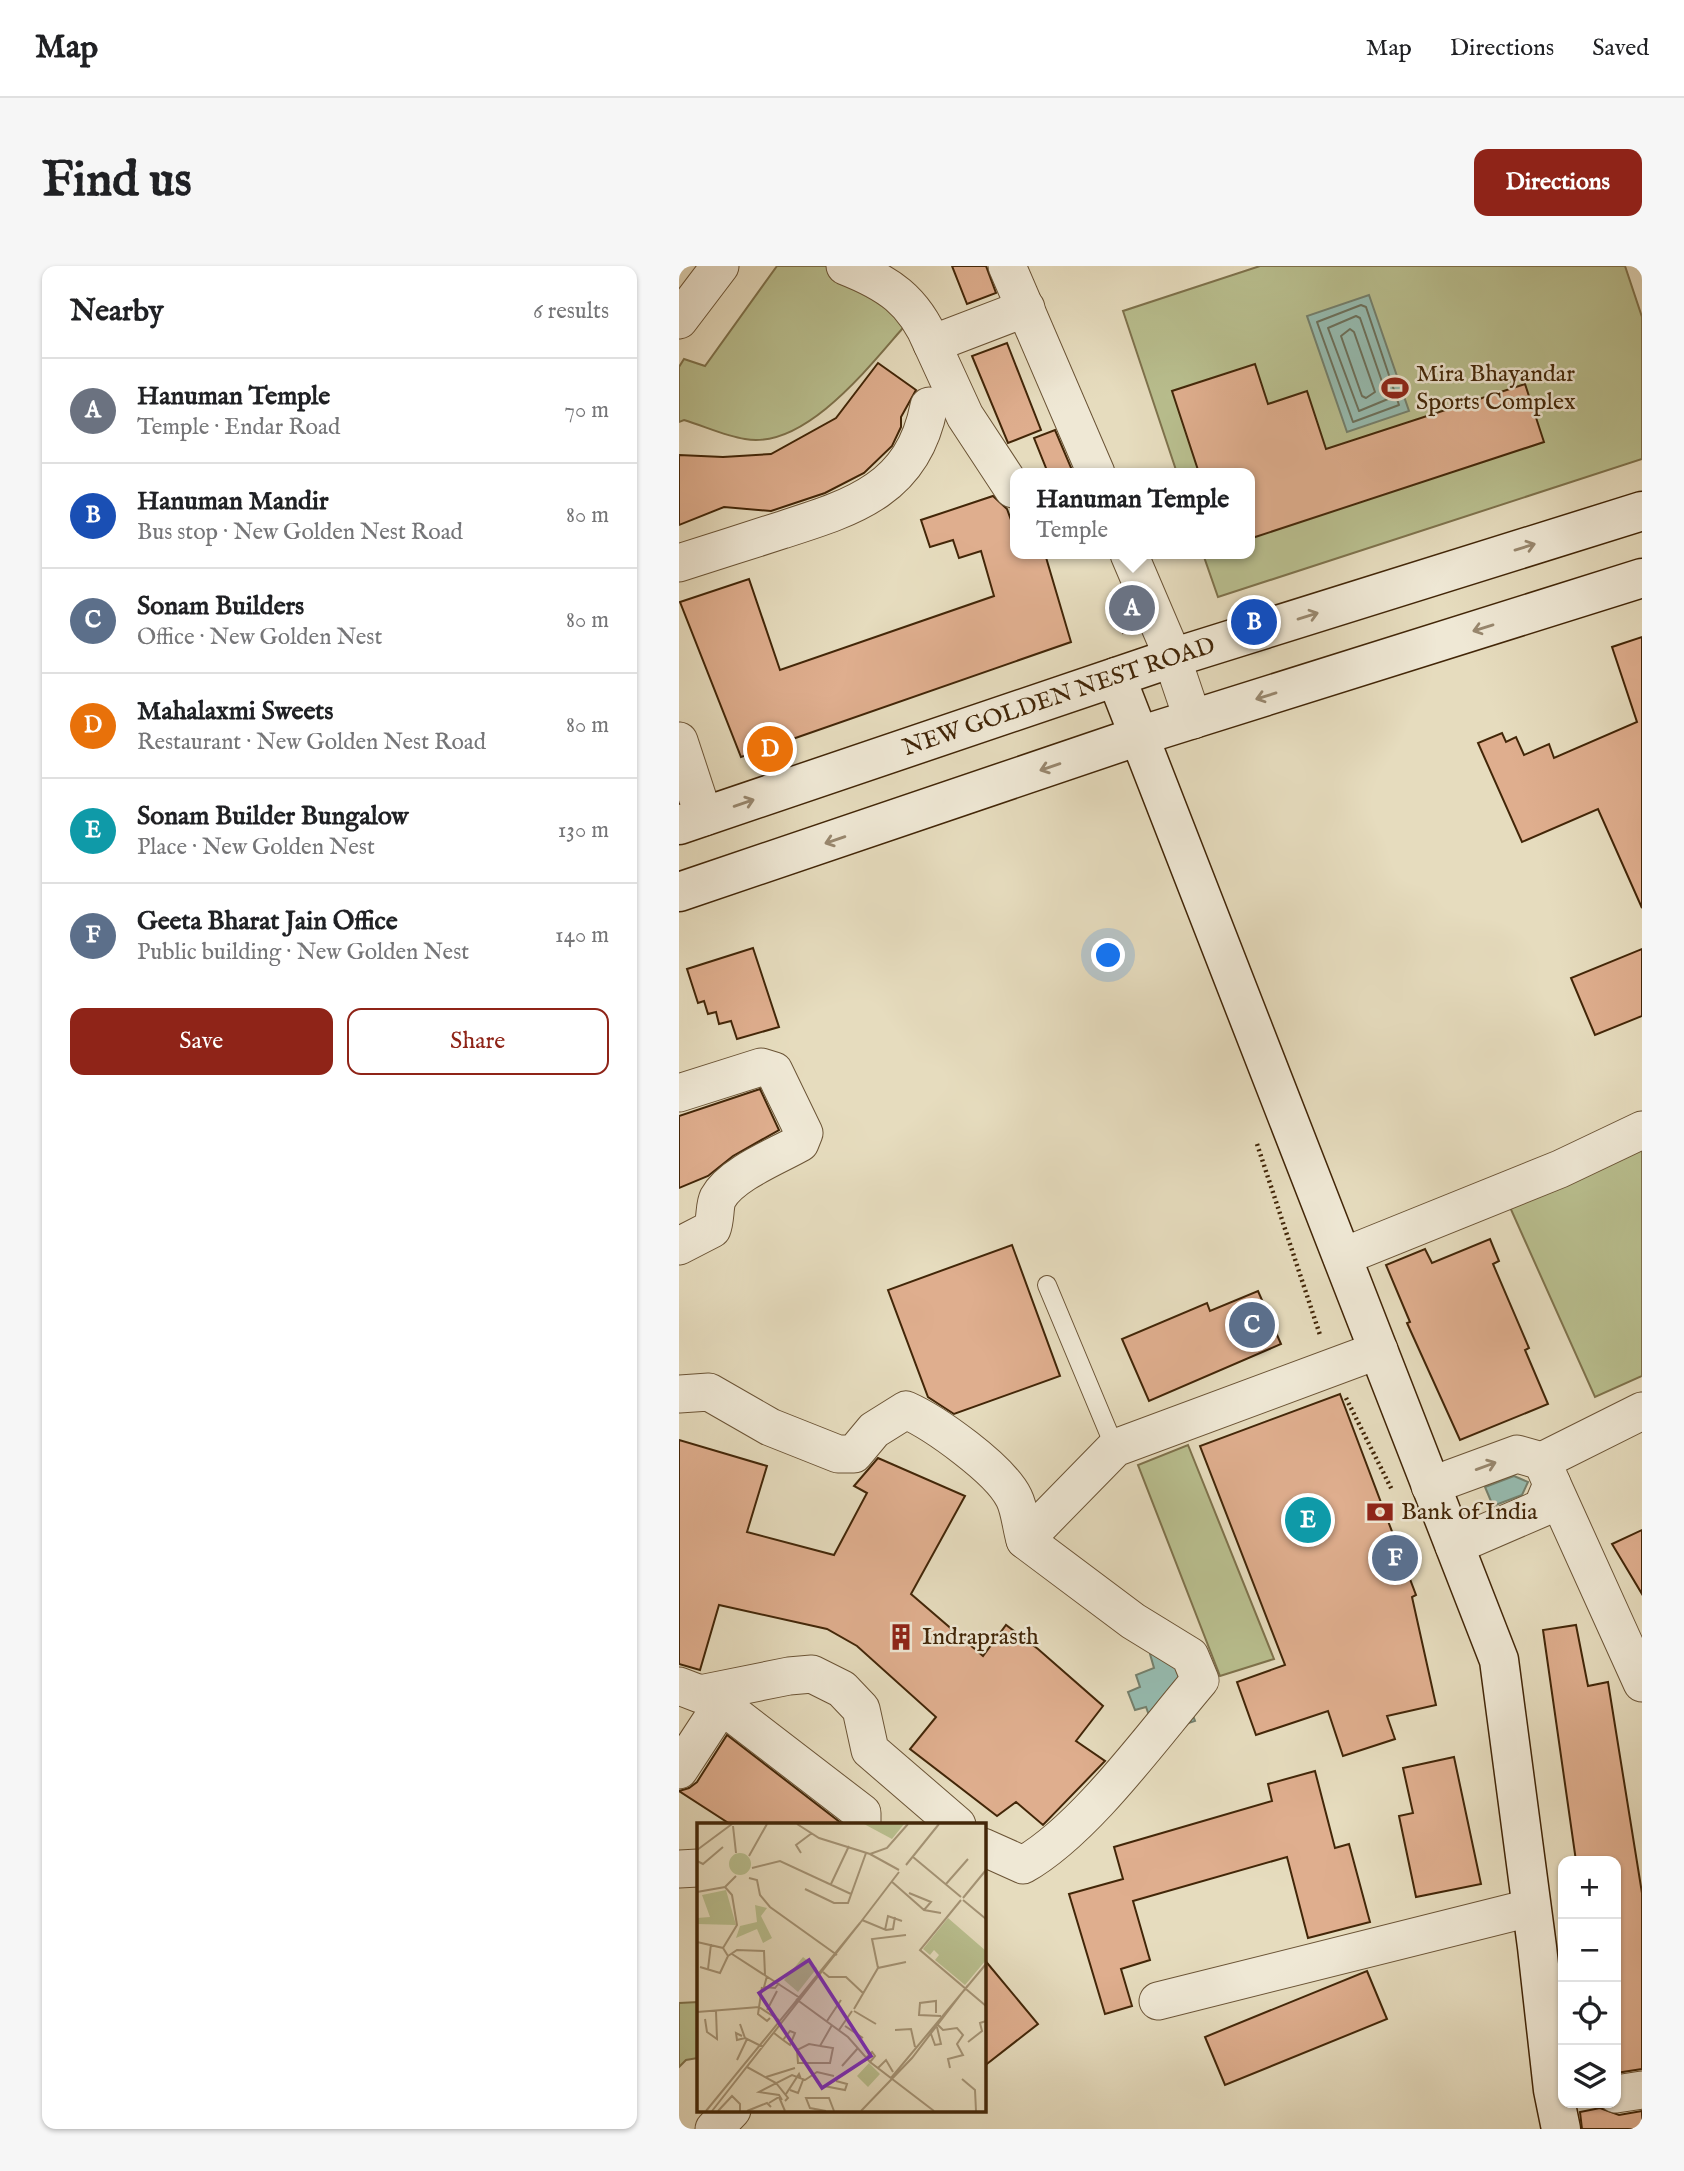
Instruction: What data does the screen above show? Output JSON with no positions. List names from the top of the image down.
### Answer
{
  "streets": {
    "main road": ["NEW GOLDEN NEST ROAD"]
  },
  "places": {
    "sports": ["Mira Bhayandar Sports Complex"],
    "bank": ["Bank of India"],
    "building": ["Indraprasth"]
  },
  "page": {
    "header": "Map",
    "nav": ["Map", "Directions", "Saved"],
    "buttons": [
      "Directions",
      ["Save", "Share"]
    ],
    "title": "Find us",
    "heading": ["Nearby", "6 results"],
    "list": [
      {
        "mark": "A",
        "name": "Hanuman Temple",
        "note": "Temple · Endar Road",
        "value": "70 m"
      },
      {
        "mark": "B",
        "name": "Hanuman Mandir",
        "note": "Bus stop · New Golden Nest Road",
        "value": "80 m"
      },
      {
        "mark": "C",
        "name": "Sonam Builders",
        "note": "Office · New Golden Nest",
        "value": "80 m"
      },
      {
        "mark": "D",
        "name": "Mahalaxmi Sweets",
        "note": "Restaurant · New Golden Nest Road",
        "value": "80 m"
      },
      {
        "mark": "E",
        "name": "Sonam Builder Bungalow",
        "note": "Place · New Golden Nest",
        "value": "130 m"
      },
      {
        "mark": "F",
        "name": "Geeta Bharat Jain Office",
        "note": "Public building · New Golden Nest",
        "value": "140 m"
      }
    ],
    "popup": ["Hanuman Temple", "Temple"],
    "pins": [
      "A",
      "B",
      "D",
      "C",
      "E",
      "F"
    ],
    "map_buttons": ["+", "−"]
  }
}
